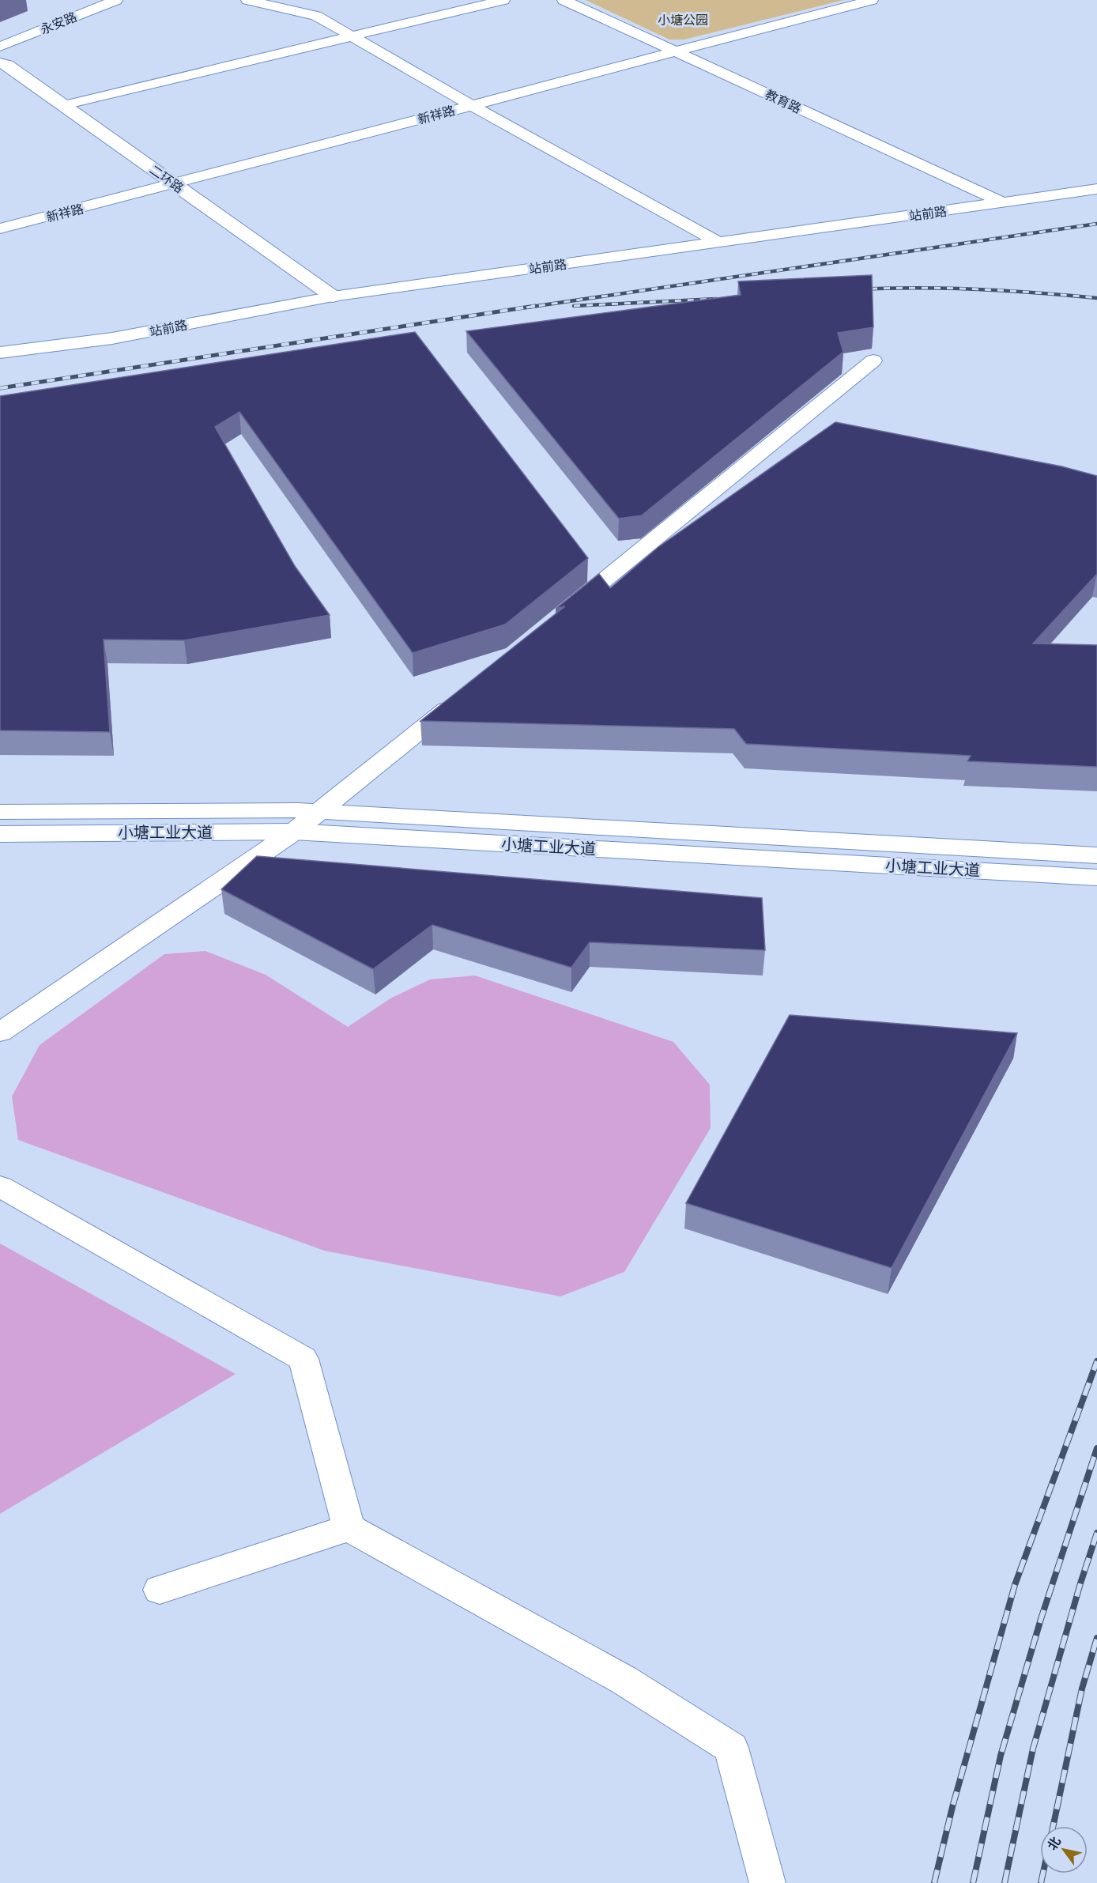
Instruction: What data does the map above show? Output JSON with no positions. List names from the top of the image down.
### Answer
{
  "streets": {
    "main road": ["二环路", "小塘工业大道"],
    "street": [
      "永安路",
      "教育路",
      "新祥路",
      "站前路"
    ]
  },
  "crossings": [
    ["教育路", "新祥路"],
    ["教育路", "站前路"],
    ["新祥路", "二环路"],
    ["二环路", "站前路"]
  ],
  "parks": ["小塘公园"],
  "north": "top left"
}
